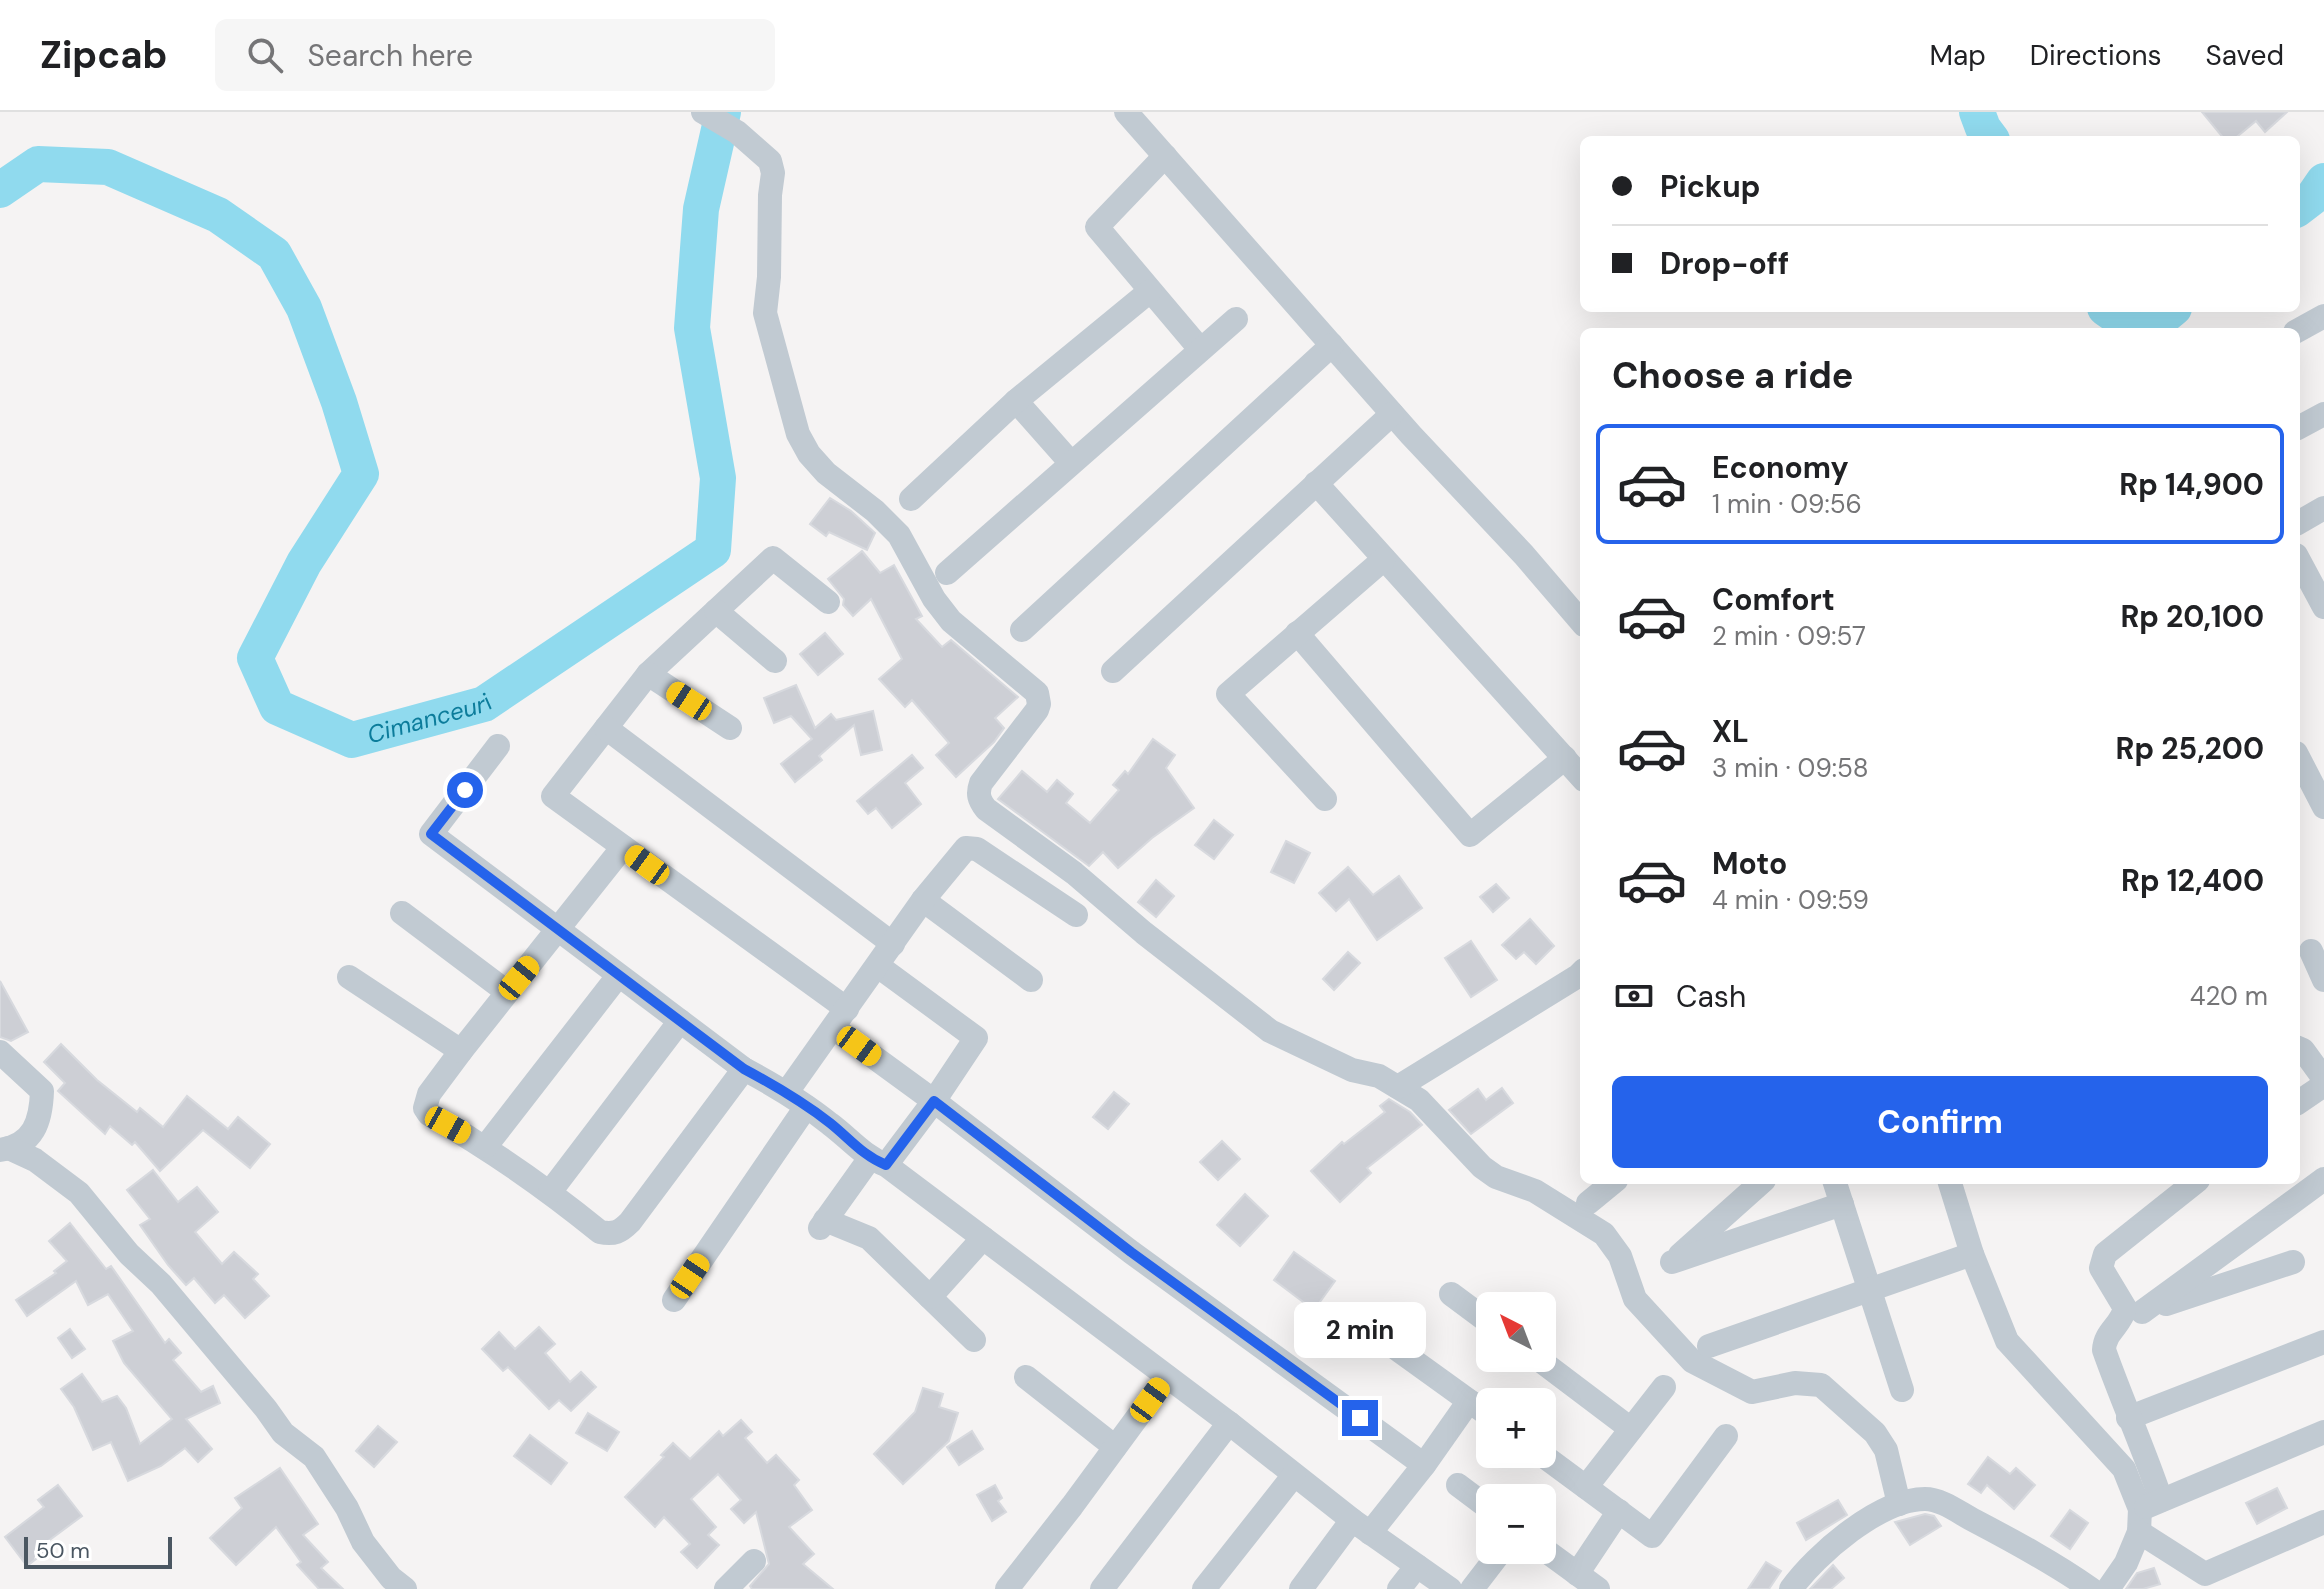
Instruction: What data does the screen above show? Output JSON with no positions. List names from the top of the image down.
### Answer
{
  "water": ["Cimanceuri"],
  "scale_bar": "50 m",
  "north": "top left",
  "page": {
    "header": "Zipcab",
    "search": "Search here",
    "nav": ["Map", "Directions", "Saved"],
    "banner": ["Pickup", "Drop-off"],
    "heading": "Choose a ride",
    "list": [
      {
        "name": "Economy",
        "note": "1 min · 09:56",
        "value": "Rp 14,900"
      },
      {
        "name": "Comfort",
        "note": "2 min · 09:57",
        "value": "Rp 20,100"
      },
      {
        "name": "XL",
        "note": "3 min · 09:58",
        "value": "Rp 25,200"
      },
      {
        "name": "Moto",
        "note": "4 min · 09:59",
        "value": "Rp 12,400"
      }
    ],
    "pay": ["Cash", "420 m"],
    "buttons": "Confirm",
    "map_buttons": ["+", "−"],
    "bubble": "2 min",
    "scale": "50 m"
  }
}
